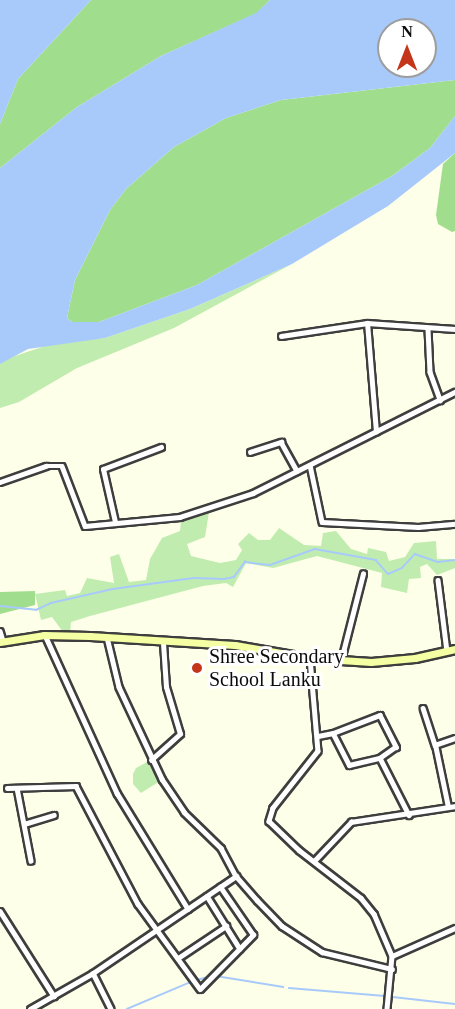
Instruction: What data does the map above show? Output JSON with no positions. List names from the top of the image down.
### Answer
{
  "places": ["Shree Secondary School Lanku"],
  "north": "top"
}
